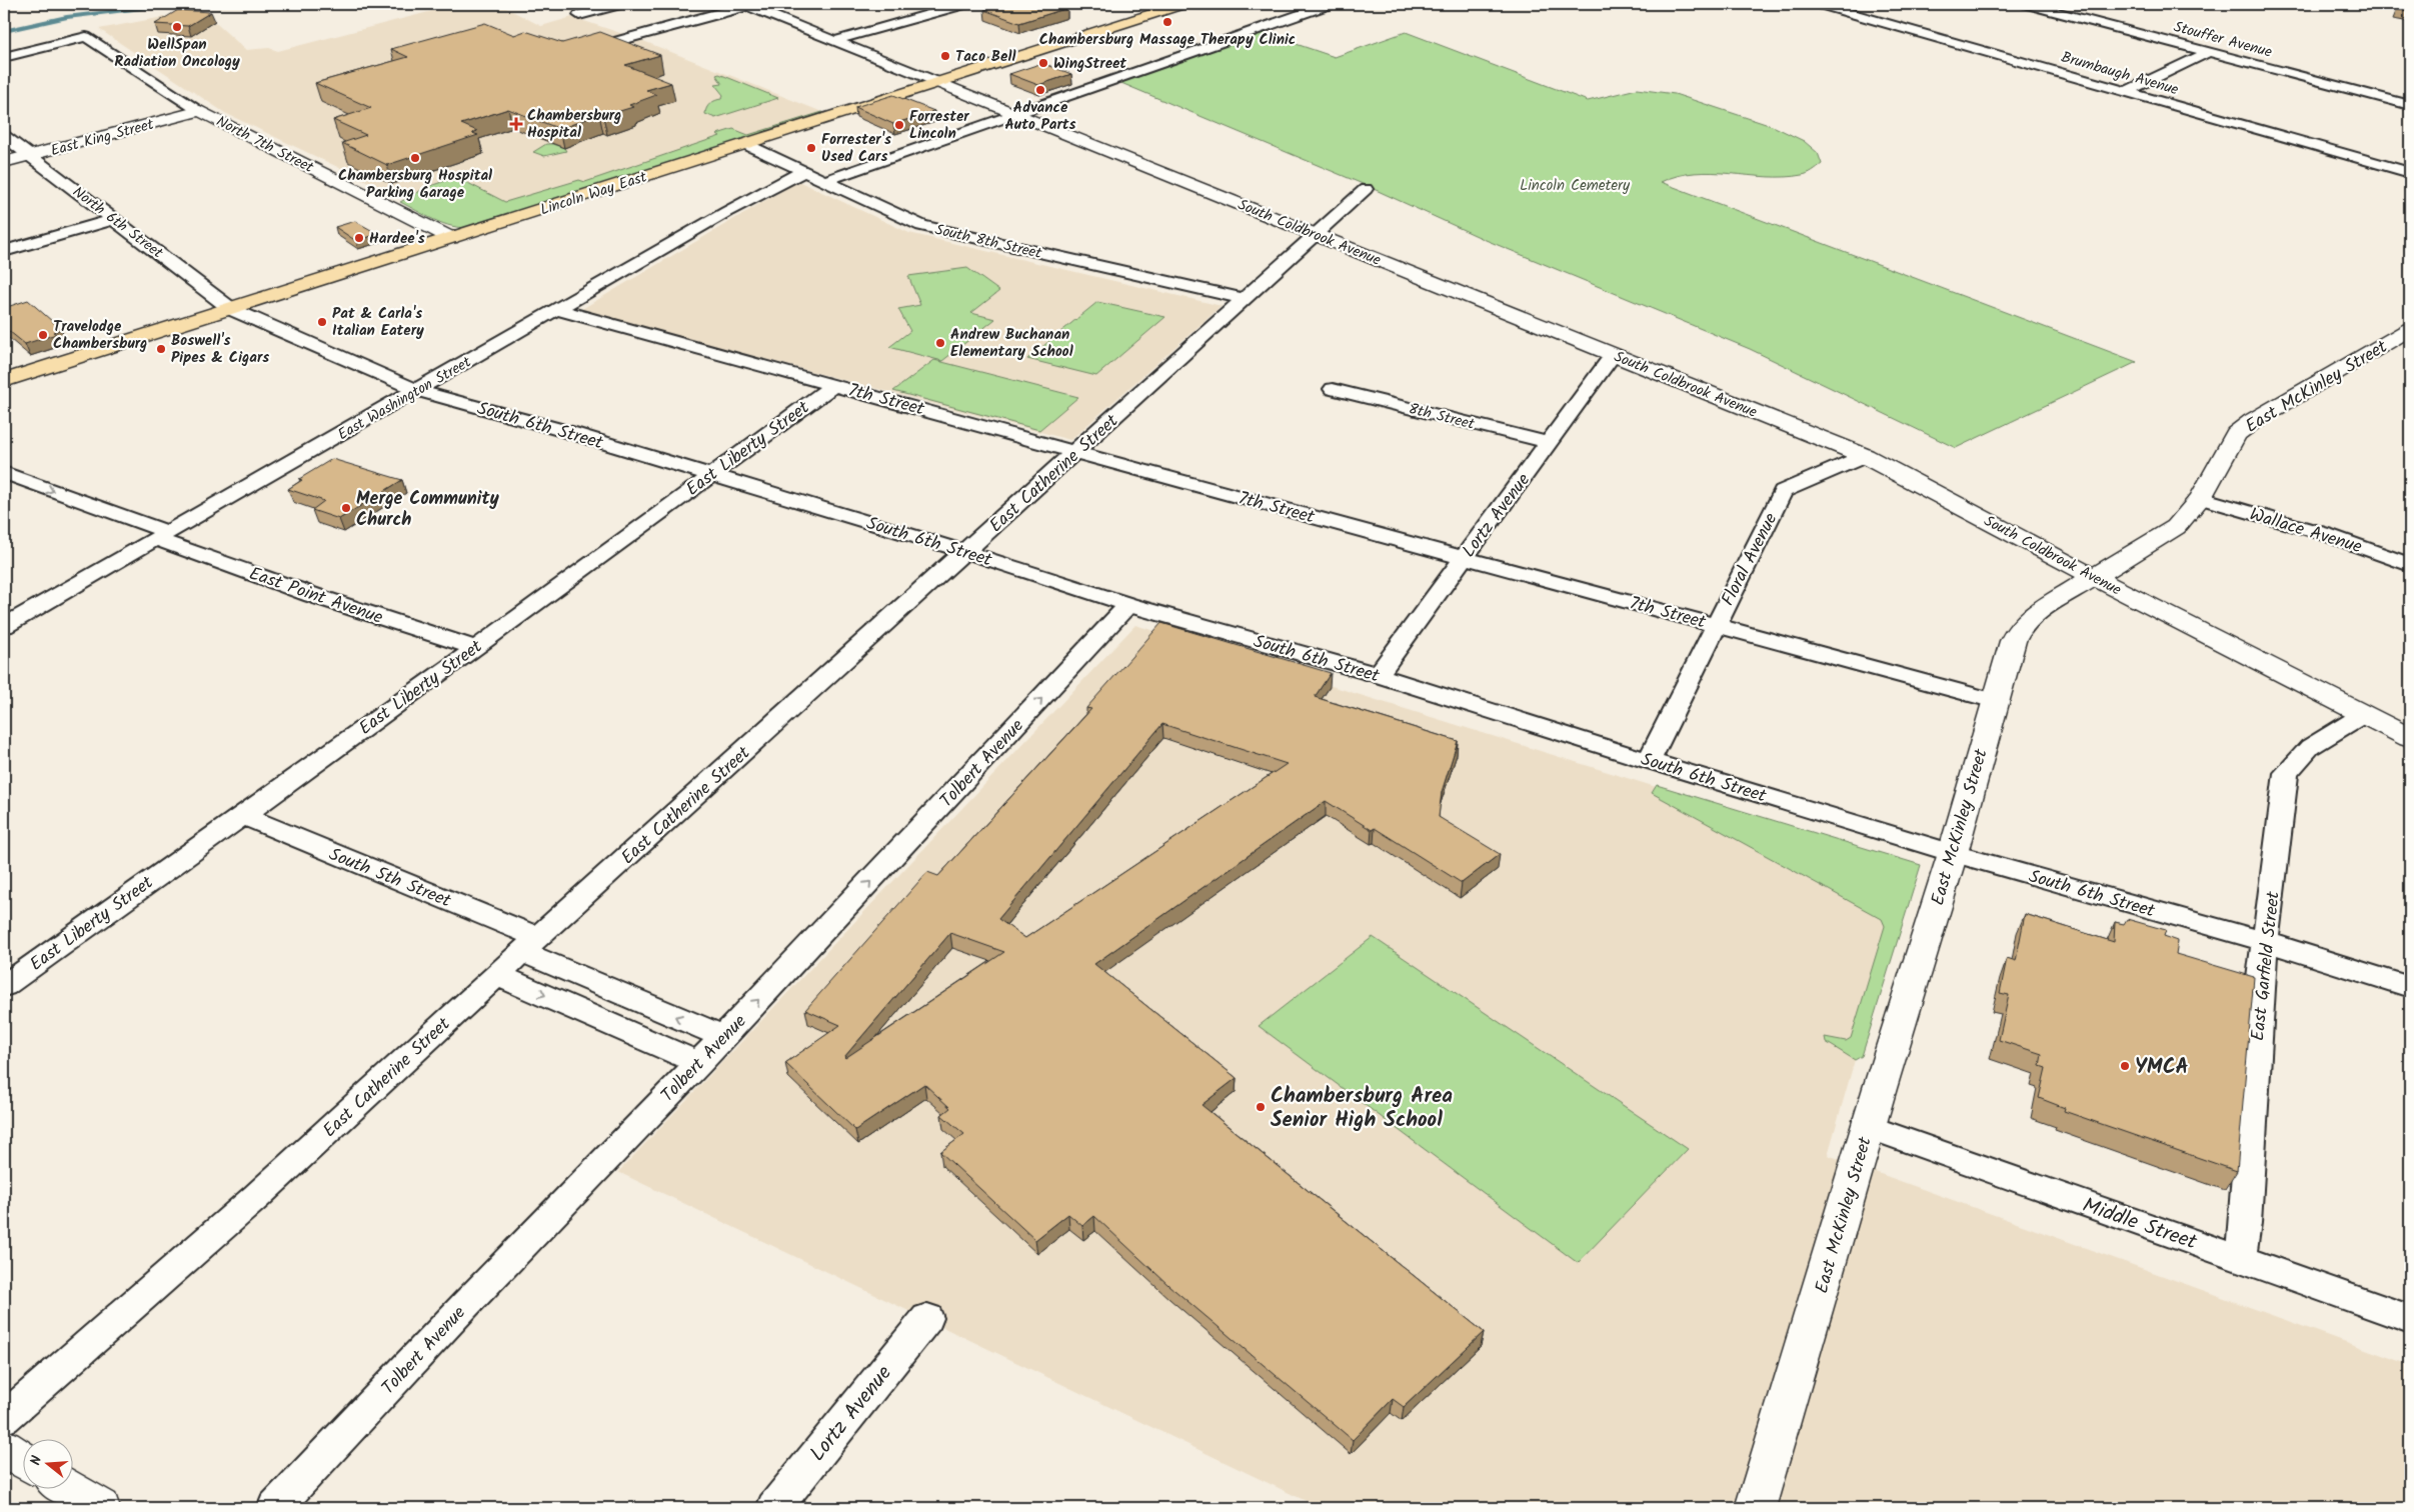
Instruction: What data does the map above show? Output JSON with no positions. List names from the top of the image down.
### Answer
{
  "streets": {
    "highway": ["Lincoln Way East"],
    "street": [
      "Stouffer Avenue",
      "Brumbaugh Avenue",
      "East King Street",
      "North 7th Street",
      "North 6th Street",
      "South Coldbrook Avenue",
      "South 8th Street",
      "East McKinley Street",
      "East Washington Street",
      "7th Street",
      "8th Street",
      "South 6th Street",
      "East Liberty Street",
      "East Catherine Street",
      "Lortz Avenue",
      "Wallace Avenue",
      "Floral Avenue",
      "East Point Avenue",
      "Tolbert Avenue",
      "South 5th Street",
      "East Garfield Street",
      "Middle Street"
    ]
  },
  "crossings": [
    ["East King Street", "North 7th Street"],
    ["East King Street", "North 6th Street"],
    ["North 7th Street", "Lincoln Way East"],
    ["Lincoln Way East", "North 6th Street"],
    ["Lincoln Way East", "South Coldbrook Avenue"],
    ["Lincoln Way East", "South 8th Street"],
    ["Lincoln Way East", "South 6th Street"],
    ["North 6th Street", "South 6th Street"],
    ["South Coldbrook Avenue", "East McKinley Street"],
    ["South Coldbrook Avenue", "East Catherine Street"],
    ["South Coldbrook Avenue", "Lortz Avenue"],
    ["South Coldbrook Avenue", "Floral Avenue"],
    ["South Coldbrook Avenue", "East Garfield Street"],
    ["South 8th Street", "East Washington Street"],
    ["South 8th Street", "East Catherine Street"],
    ["East McKinley Street", "7th Street"],
    ["East McKinley Street", "South 6th Street"],
    ["East McKinley Street", "Wallace Avenue"],
    ["East McKinley Street", "Middle Street"],
    ["East Washington Street", "7th Street"],
    ["East Washington Street", "South 6th Street"],
    ["East Washington Street", "East Point Avenue"],
    ["7th Street", "East Liberty Street"],
    ["7th Street", "East Catherine Street"],
    ["7th Street", "Lortz Avenue"],
    ["7th Street", "Floral Avenue"],
    ["8th Street", "Lortz Avenue"],
    ["South 6th Street", "East Liberty Street"],
    ["South 6th Street", "East Catherine Street"],
    ["South 6th Street", "Lortz Avenue"],
    ["South 6th Street", "Floral Avenue"],
    ["South 6th Street", "Tolbert Avenue"],
    ["South 6th Street", "East Garfield Street"],
    ["East Liberty Street", "East Point Avenue"],
    ["East Liberty Street", "South 5th Street"],
    ["East Catherine Street", "South 5th Street"],
    ["Tolbert Avenue", "South 5th Street"],
    ["East Garfield Street", "Middle Street"]
  ],
  "one_way": ["Tolbert Avenue"],
  "parks": ["Lincoln Cemetery"],
  "places": {
    "other": [
      "Chambersburg Massage Therapy Clinic",
      "WellSpan Radiation Oncology",
      "Taco Bell",
      "WingStreet",
      "Advance Auto Parts",
      "Forrester Lincoln",
      "Forrester's Used Cars",
      "Chambersburg Hospital Parking Garage",
      "Hardee's",
      "Pat & Carla's Italian Eatery",
      "Travelodge Chambersburg",
      "Andrew Buchanan Elementary School",
      "Boswell's Pipes & Cigars",
      "Merge Community Church",
      "YMCA",
      "Chambersburg Area Senior High School"
    ],
    "health": ["Chambersburg Hospital"]
  },
  "north": "left"
}
